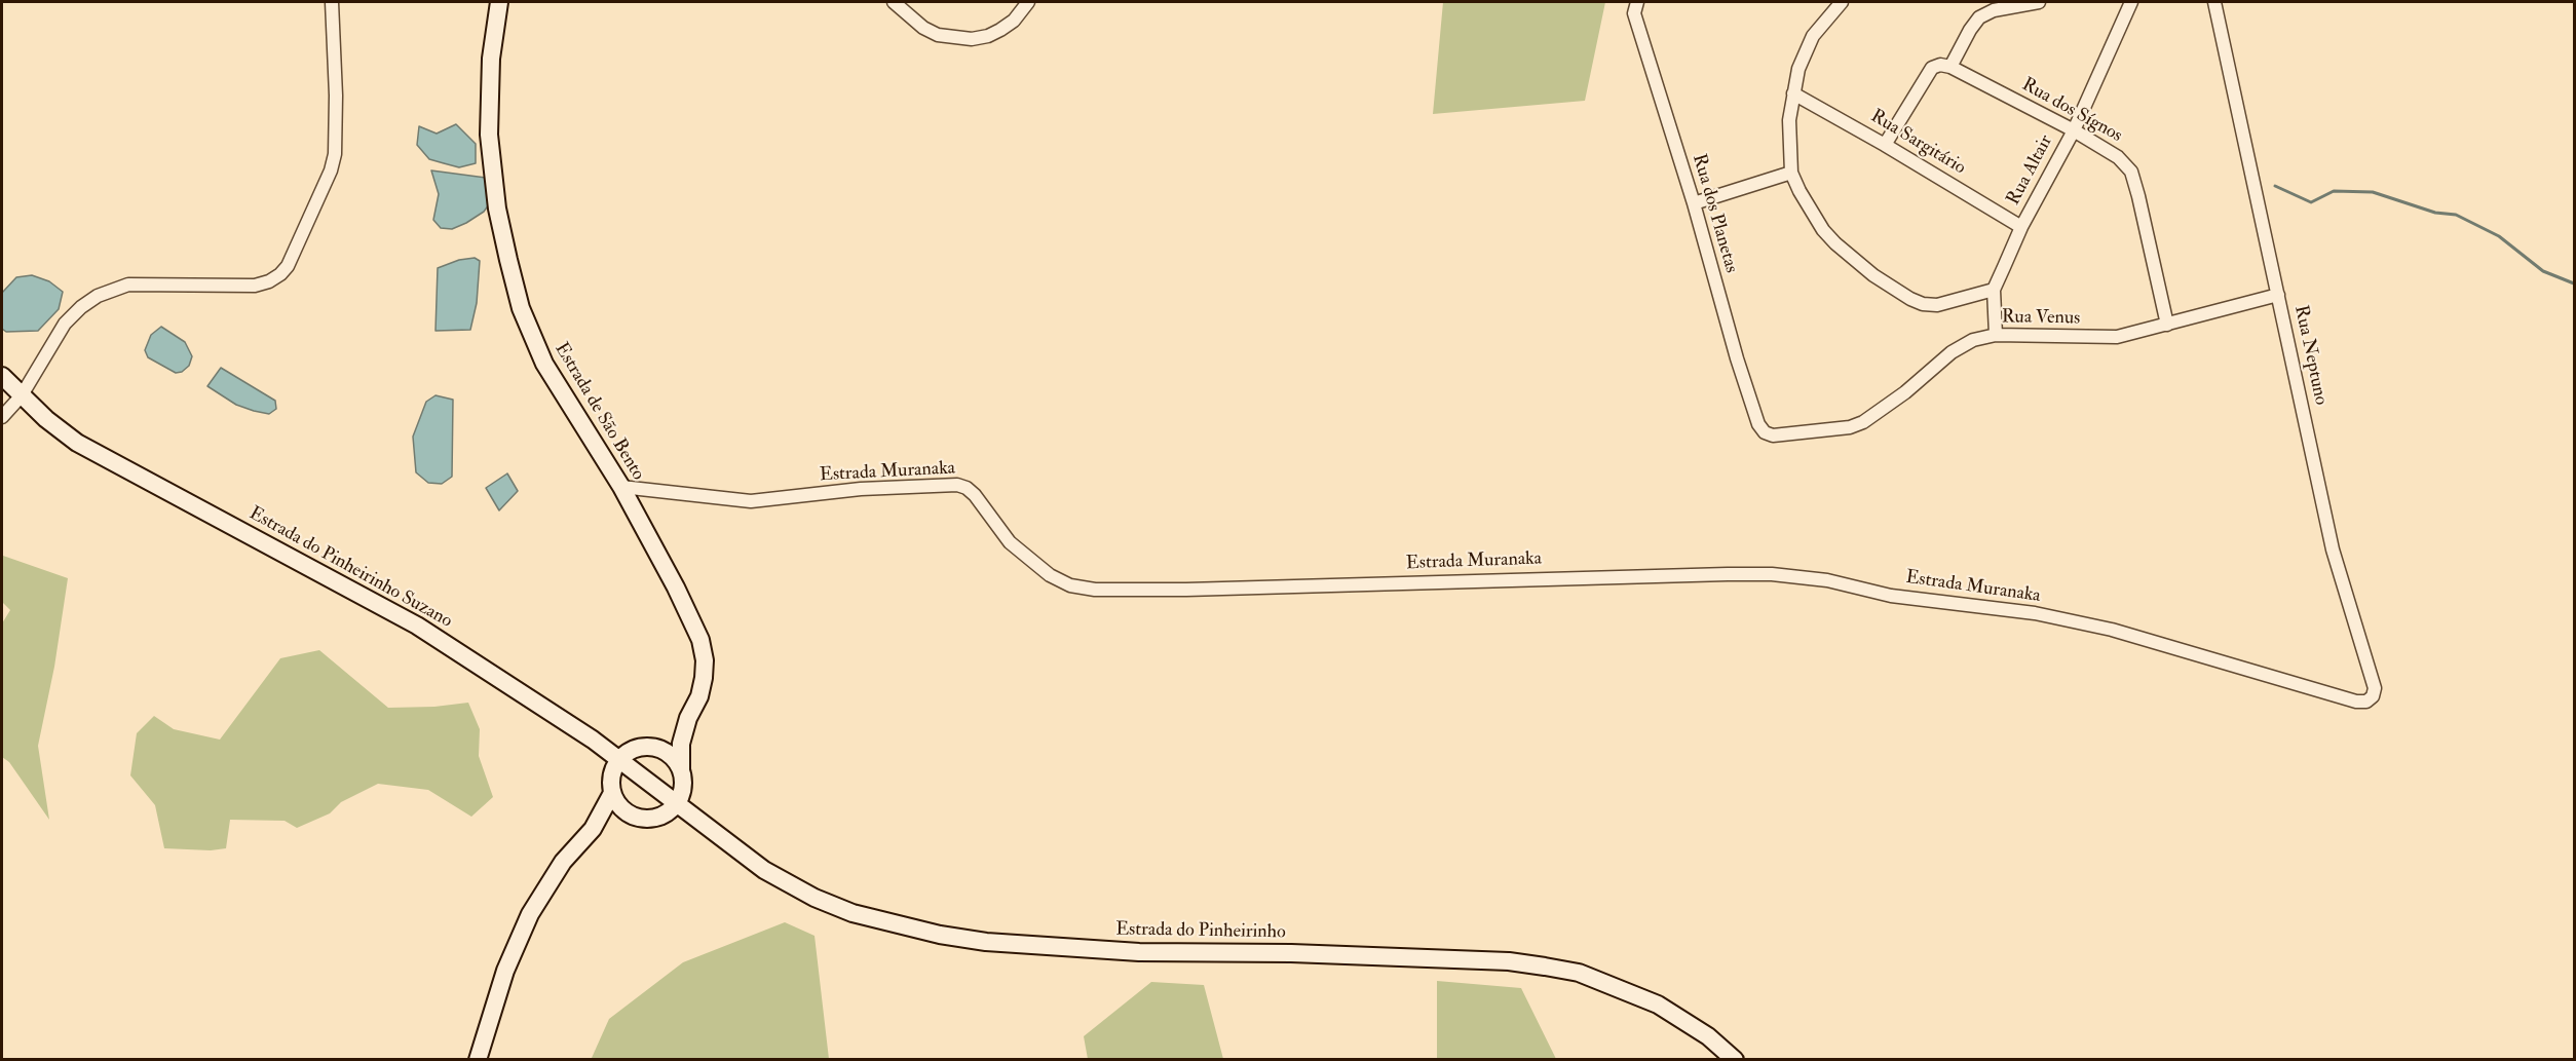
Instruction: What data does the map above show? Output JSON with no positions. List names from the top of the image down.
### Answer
{
  "streets": {
    "main road": ["Estrada de São Bento", "Estrada do Pinheirinho Suzano", "Estrada do Pinheirinho"],
    "street": [
      "Rua dos Sígnos",
      "Rua Sargitário",
      "Rua Altair",
      "Rua dos Planetas",
      "Rua Venus",
      "Rua Neptuno",
      "Estrada Muranaka"
    ]
  },
  "crossings": [
    ["Rua dos Sígnos", "Rua Altair"],
    ["Rua dos Sígnos", "Rua Venus"],
    ["Rua Sargitário", "Rua Altair"],
    ["Rua dos Planetas", "Rua Venus"],
    ["Rua Venus", "Rua Neptuno"],
    ["Rua Neptuno", "Estrada Muranaka"],
    ["Estrada de São Bento", "Estrada Muranaka"],
    ["Estrada do Pinheirinho Suzano", "Estrada do Pinheirinho"]
  ]
}
